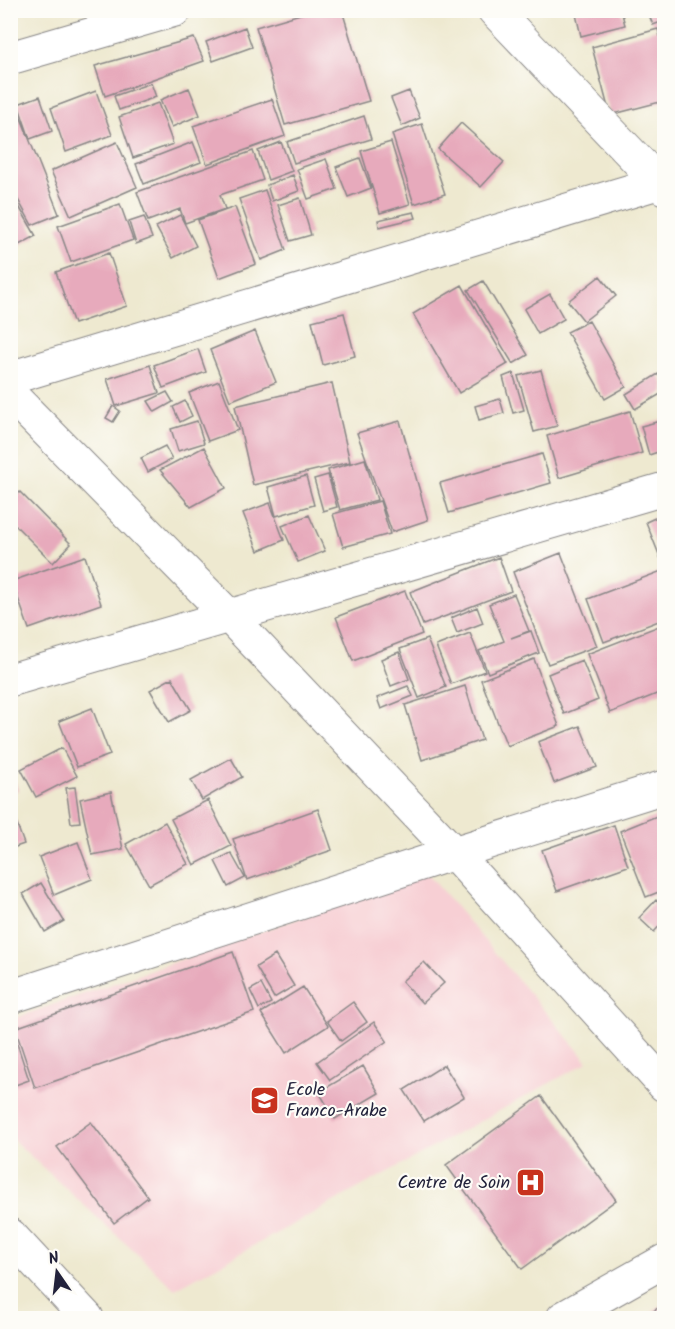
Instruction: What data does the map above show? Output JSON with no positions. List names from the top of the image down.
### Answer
{
  "places": {
    "school or university": ["Ecole Franco-Arabe"],
    "hospital": ["Centre de Soin"]
  },
  "north": "top"
}
